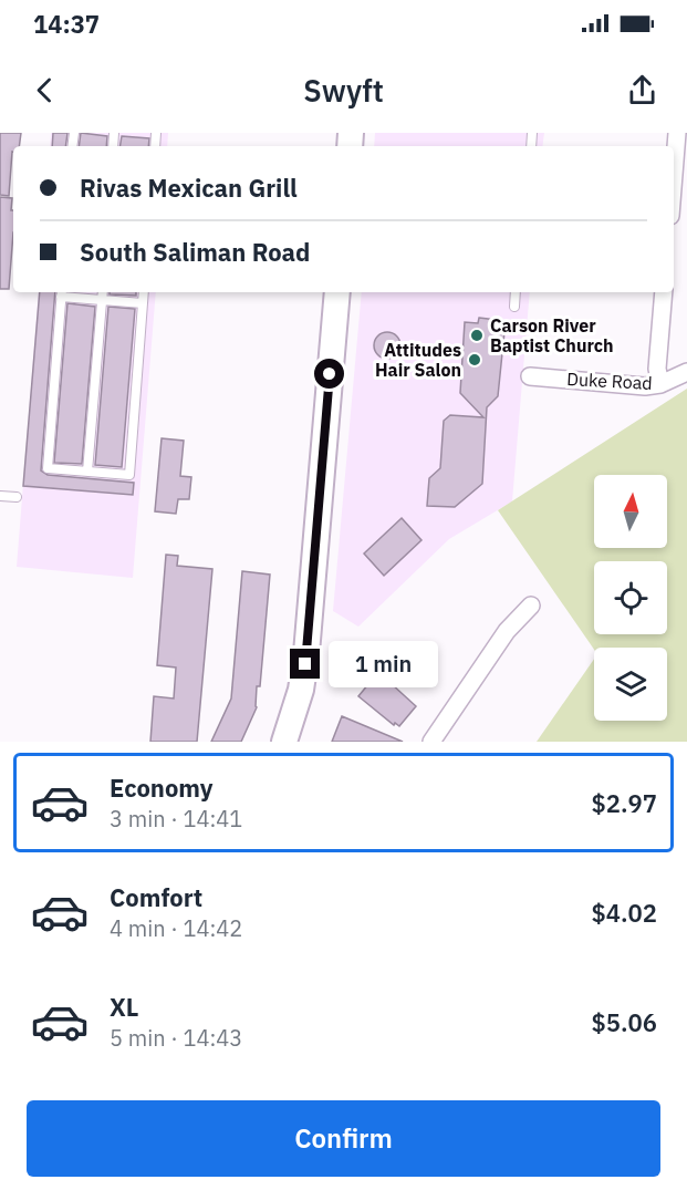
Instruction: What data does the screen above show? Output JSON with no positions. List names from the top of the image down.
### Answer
{
  "streets": {
    "street": ["Duke Road"]
  },
  "places": ["Carson River Baptist Church", "Attitudes Hair Salon"],
  "north": "top",
  "page": {
    "status": "14:37",
    "header": "Swyft",
    "banner": ["Rivas Mexican Grill", "South Saliman Road"],
    "bubble": "1 min",
    "list": [
      {
        "name": "Economy",
        "note": "3 min · 14:41",
        "value": "$2.97"
      },
      {
        "name": "Comfort",
        "note": "4 min · 14:42",
        "value": "$4.02"
      },
      {
        "name": "XL",
        "note": "5 min · 14:43",
        "value": "$5.06"
      }
    ],
    "buttons": "Confirm"
  }
}
